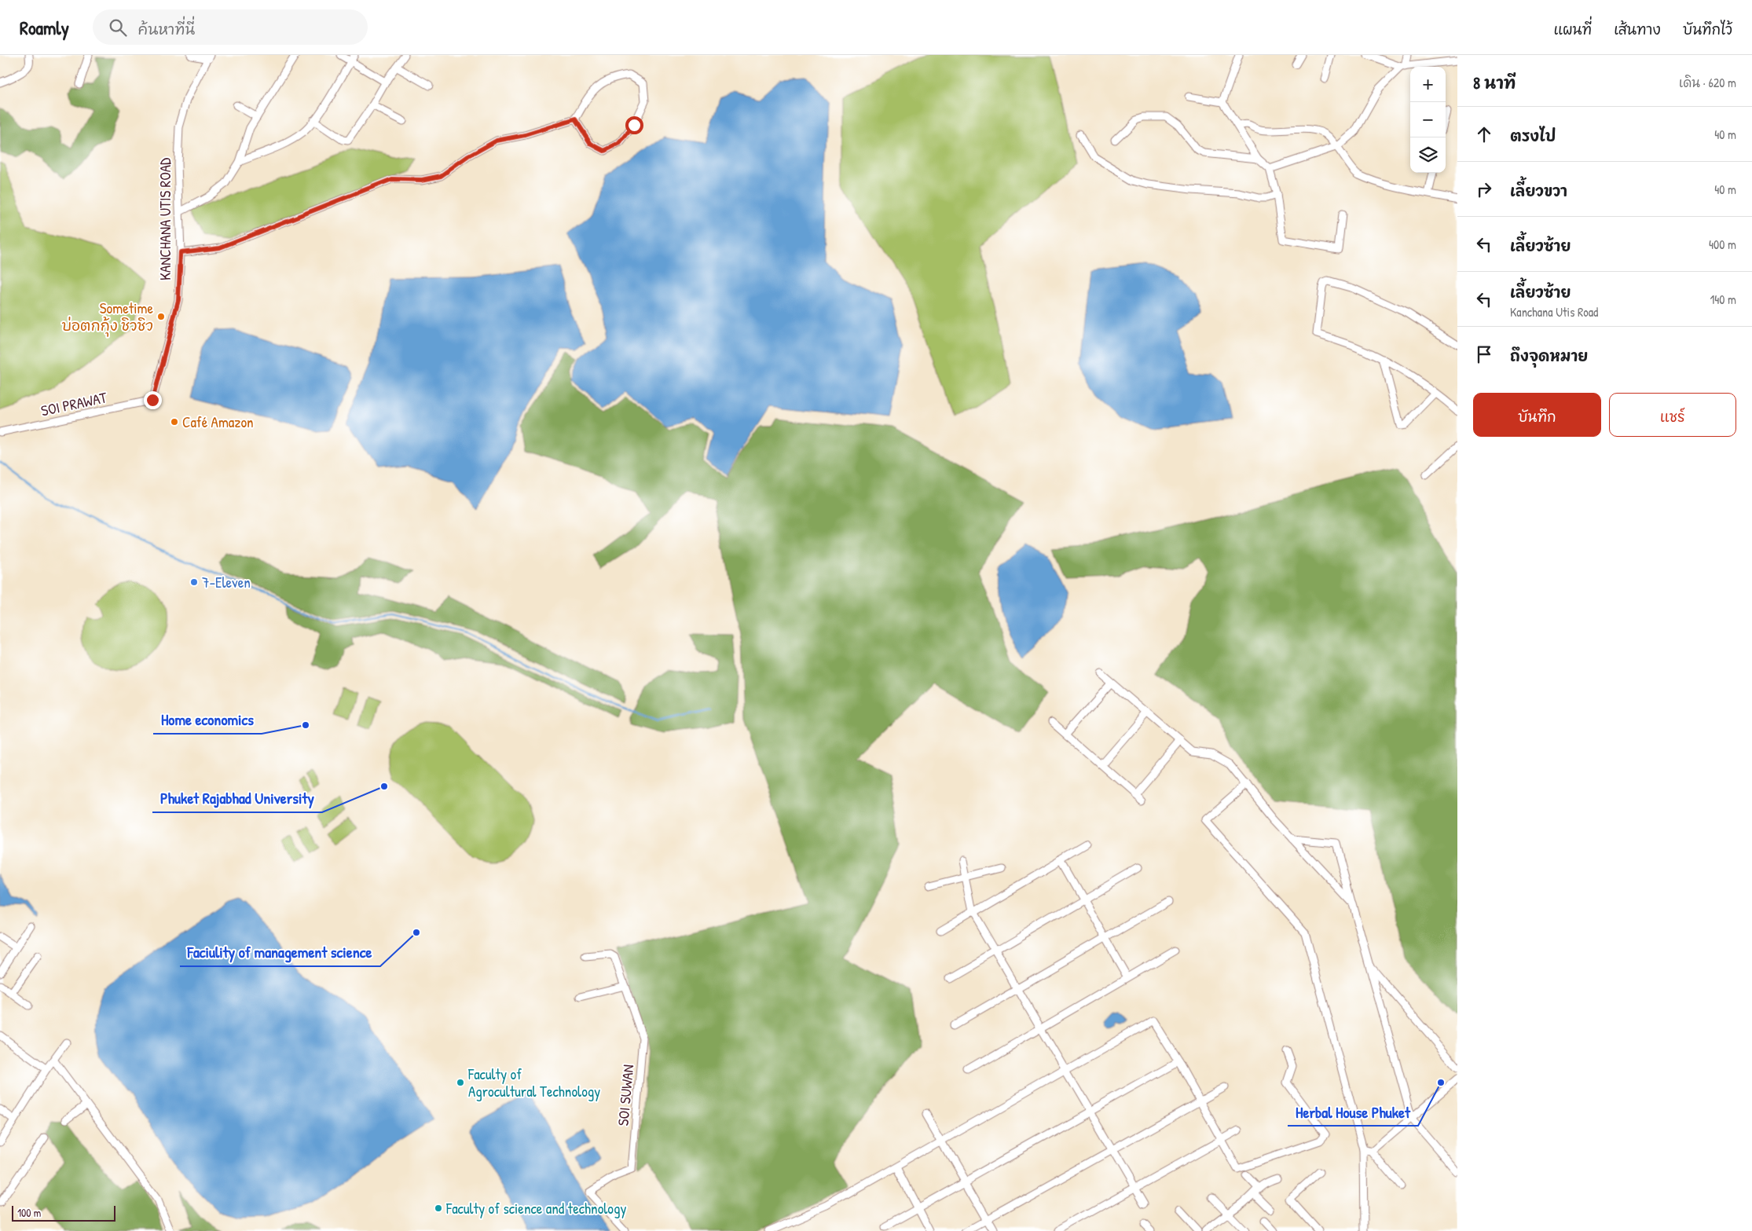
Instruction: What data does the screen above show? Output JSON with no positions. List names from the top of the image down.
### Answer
{
  "streets": {
    "street": ["KANCHANA UTIS ROAD", "SOI PRAWAT", "SOI SUWAN"]
  },
  "crossings": [
    ["KANCHANA UTIS ROAD", "SOI PRAWAT"]
  ],
  "places": [
    "Sometime บ่อตกกุ้ง ชิวชิว",
    "Café Amazon",
    "7-Eleven",
    "Home economics",
    "Phuket Rajabhad University",
    "Faciulity of management science",
    "Faculty of Agrocultural Technology",
    "Herbal House Phuket",
    "Faculty of science and technology"
  ],
  "scale_bar": "100 m",
  "page": {
    "header": "Roamly",
    "search": "ค้นหาที่นี่",
    "nav": ["แผนที่", "เส้นทาง", "บันทึกไว้"],
    "heading": ["8 นาที", "เดิน · 620 m"],
    "map_buttons": ["+", "−"],
    "list": [
      ["ตรงไป", "40 m"],
      ["เลี้ยวขวา", "40 m"],
      ["เลี้ยวซ้าย", "400 m"],
      ["เลี้ยวซ้าย", "Kanchana Utis Road", "140 m"],
      "ถึงจุดหมาย"
    ],
    "buttons": ["บันทึก", "แชร์"],
    "scale": "100 m"
  }
}
